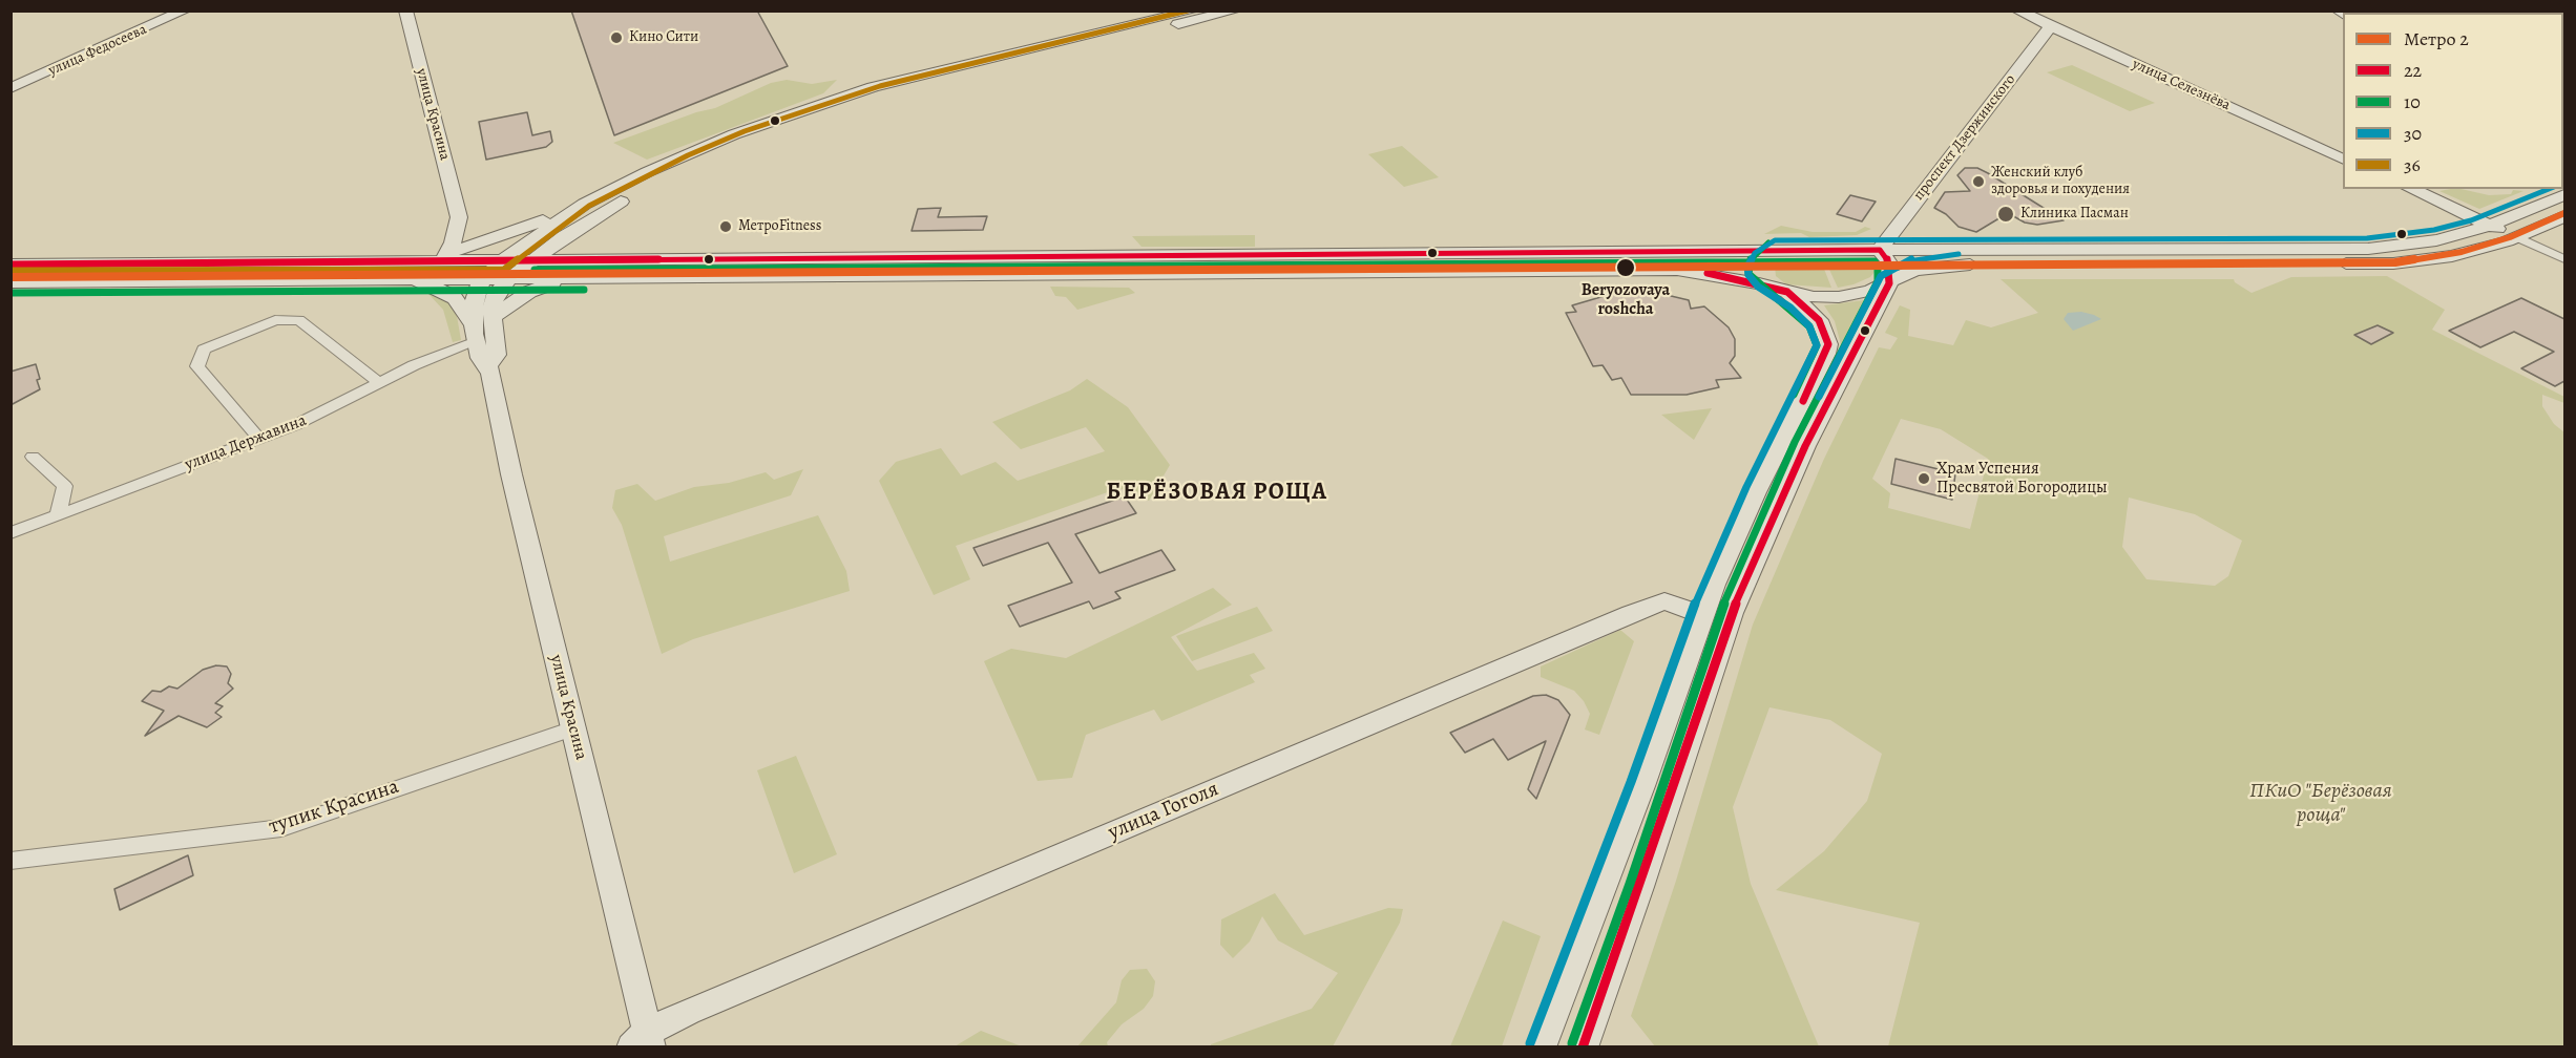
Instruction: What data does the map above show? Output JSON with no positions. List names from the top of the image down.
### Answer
{
  "streets": {
    "main road": [
      "улица Федосеева",
      "улица Селезнёва",
      "улица Красина",
      "проспект Дзержинского",
      "улица Гоголя"
    ],
    "street": ["улица Державина", "тупик Красина"]
  },
  "crossings": [
    ["улица Селезнёва", "проспект Дзержинского"],
    ["улица Красина", "улица Державина"],
    ["улица Красина", "тупик Красина"],
    ["улица Красина", "улица Гоголя"]
  ],
  "districts": ["БЕРЁЗОВАЯ РОЩА"],
  "parks": ["ПКиО \"Берёзовая роща\""],
  "places": [
    "Кино Сити",
    "Женский клуб здоровья и похудения",
    "Клиника Пасман",
    "МетроFitness",
    "Beryozovaya roshcha",
    "Храм Успения Пресвятой Богородицы"
  ],
  "lines": [
    "transit line 36",
    "transit line 30",
    "metro line 2",
    "transit line 10",
    "transit line 22"
  ],
  "legend": [
    "Метро 2",
    "22",
    "10",
    "30",
    "36"
  ]
}
